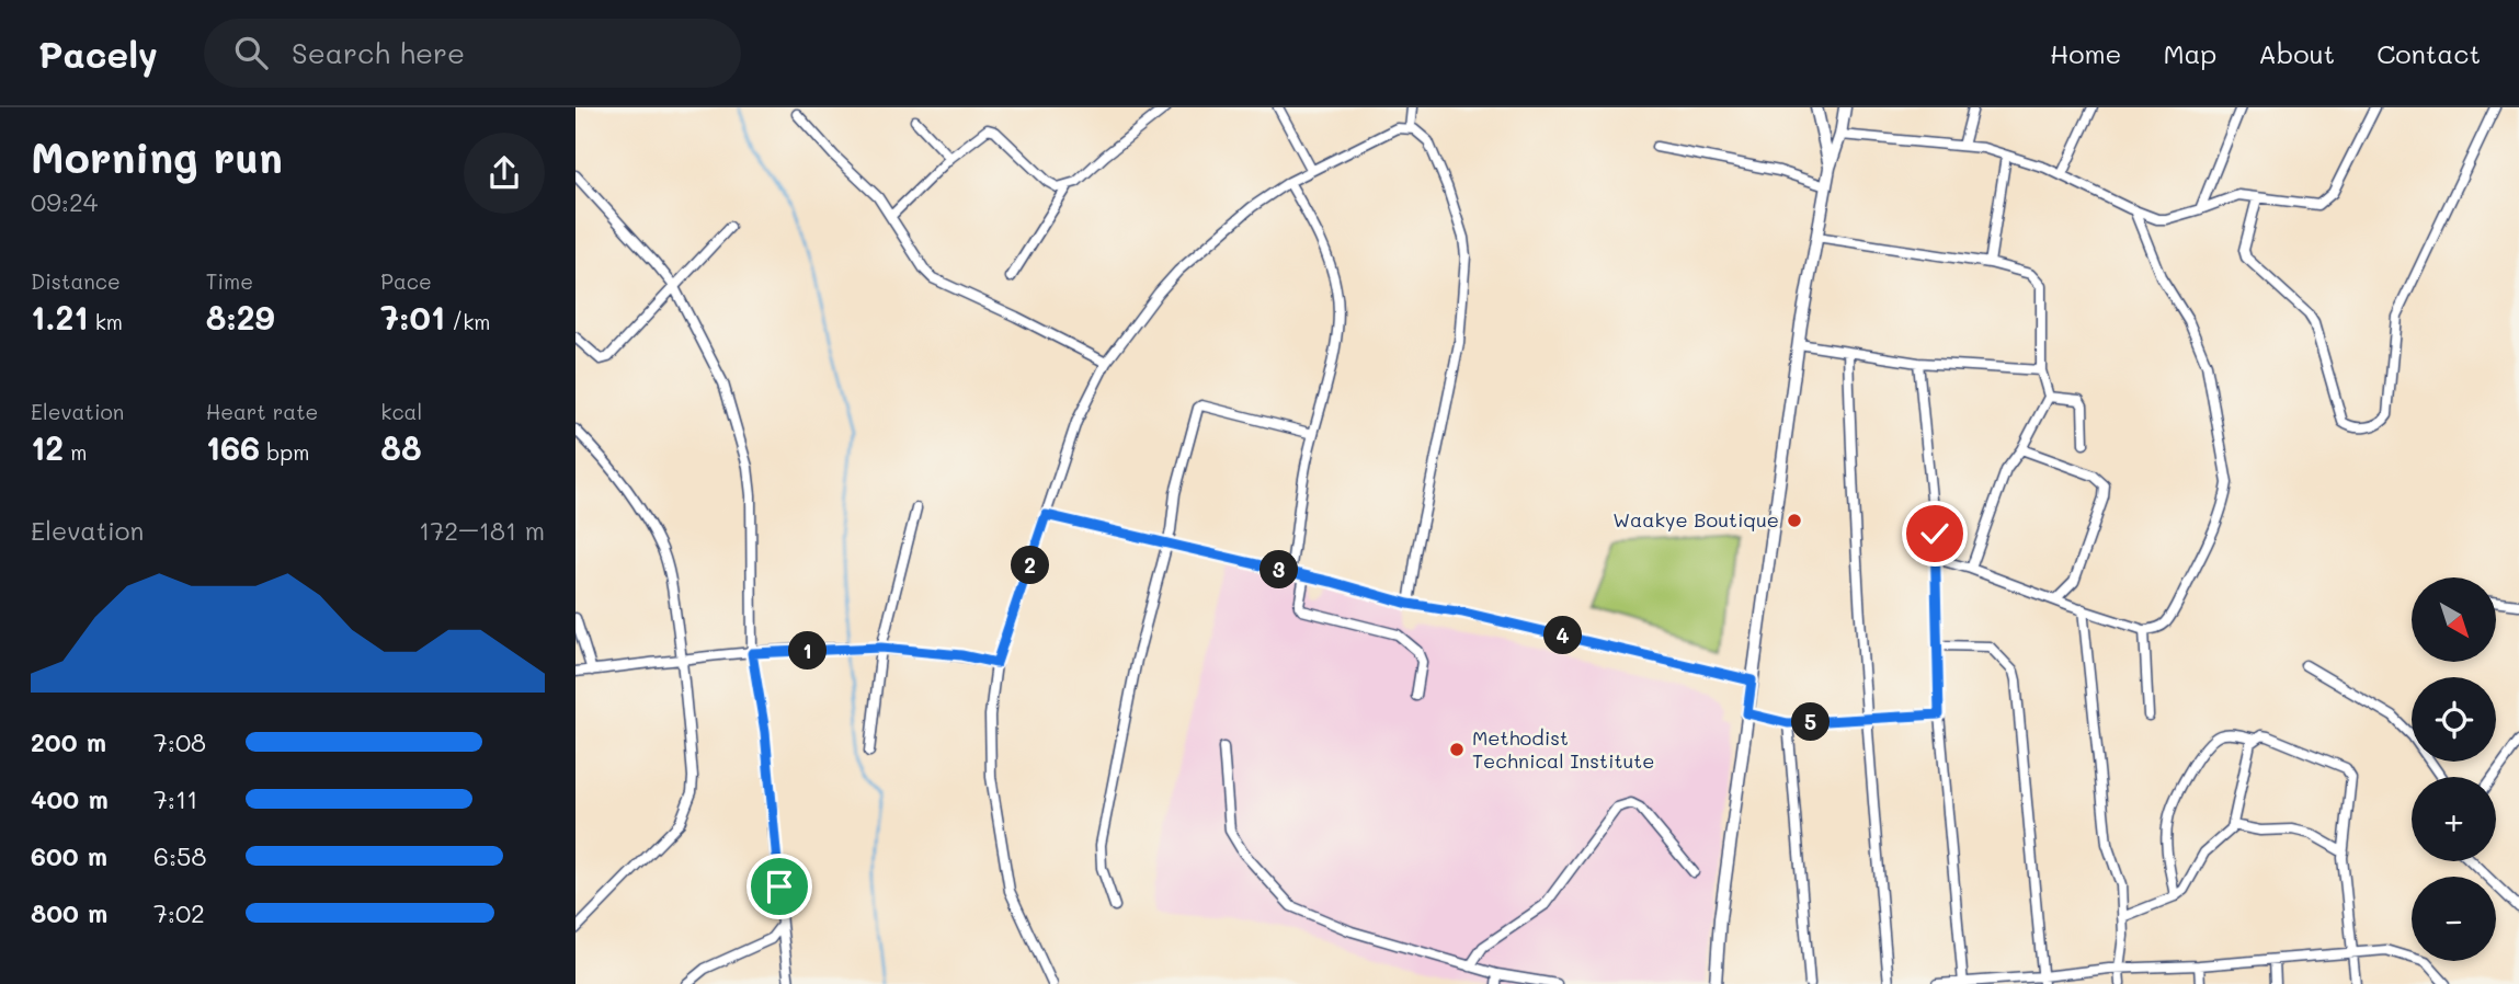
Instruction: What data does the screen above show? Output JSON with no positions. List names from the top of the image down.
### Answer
{
  "places": ["Waakye Boutique", "Methodist Technical Institute"],
  "north": "bottom right",
  "page": {
    "header": "Pacely",
    "search": "Search here",
    "nav": [
      "Home",
      "Map",
      "About",
      "Contact"
    ],
    "heading": ["Morning run", "09:24"],
    "stats": [
      ["Distance", "1.21 km"],
      ["Time", "8:29"],
      ["Pace", "7:01 /km"],
      ["Elevation", "12 m"],
      ["Heart rate", "166 bpm"],
      ["kcal", "88"]
    ],
    "chart": ["Elevation", "172–181 m"],
    "pins": [
      "2",
      "3",
      "4",
      "1",
      "5"
    ],
    "map_buttons": ["+", "−"],
    "list": [
      {
        "name": "200 m",
        "note": "7:08"
      },
      {
        "name": "400 m",
        "note": "7:11"
      },
      {
        "name": "600 m",
        "note": "6:58"
      },
      {
        "name": "800 m",
        "note": "7:02"
      }
    ]
  }
}
